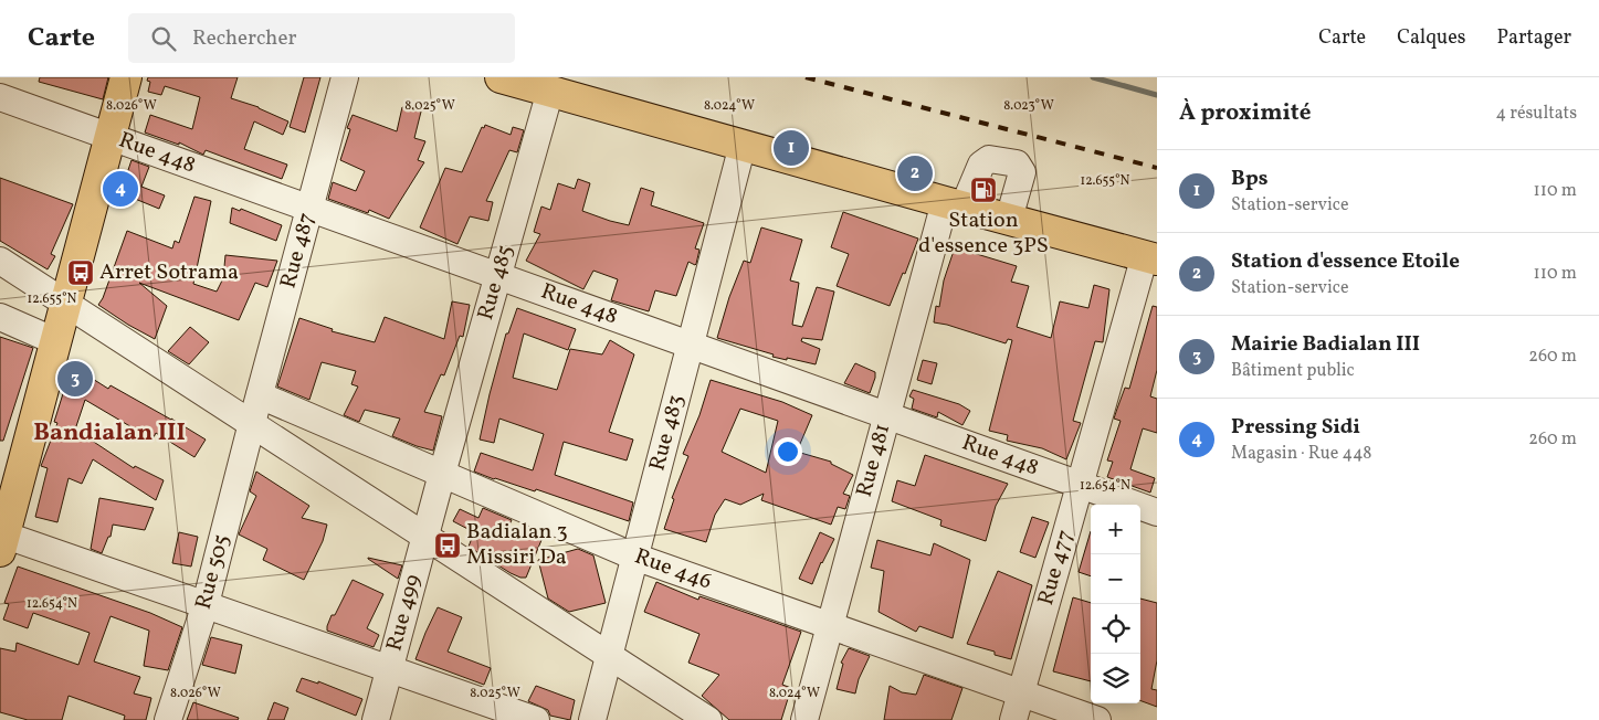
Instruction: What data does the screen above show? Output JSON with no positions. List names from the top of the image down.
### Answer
{
  "streets": {
    "street": [
      "Rue 448",
      "Rue 487",
      "Rue 485",
      "Rue 483",
      "Rue 481",
      "Rue 477",
      "Rue 446",
      "Rue 505",
      "Rue 499"
    ]
  },
  "crossings": [
    ["Rue 448", "Rue 487"],
    ["Rue 448", "Rue 485"],
    ["Rue 448", "Rue 483"],
    ["Rue 448", "Rue 481"],
    ["Rue 448", "Rue 477"],
    ["Rue 487", "Rue 446"],
    ["Rue 487", "Rue 505"],
    ["Rue 485", "Rue 446"],
    ["Rue 485", "Rue 499"],
    ["Rue 483", "Rue 446"],
    ["Rue 481", "Rue 446"],
    ["Rue 477", "Rue 446"],
    ["Rue 446", "Rue 499"]
  ],
  "districts": ["Bandialan III"],
  "places": {
    "fuel station": ["Station d'essence 3PS"],
    "bus stop": ["Arret Sotrama", "Badialan 3 Missiri Da"]
  },
  "page": {
    "header": "Carte",
    "search": "Rechercher",
    "nav": ["Carte", "Calques", "Partager"],
    "heading": ["À proximité", "4 résultats"],
    "pins": [
      "1",
      "2",
      "4",
      "3"
    ],
    "list": [
      {
        "mark": "1",
        "name": "Bps",
        "note": "Station-service",
        "value": "110 m"
      },
      {
        "mark": "2",
        "name": "Station d'essence Etoile",
        "note": "Station-service",
        "value": "110 m"
      },
      {
        "mark": "3",
        "name": "Mairie Badialan III",
        "note": "Bâtiment public",
        "value": "260 m"
      },
      {
        "mark": "4",
        "name": "Pressing Sidi",
        "note": "Magasin · Rue 448",
        "value": "260 m"
      }
    ],
    "map_buttons": ["+", "−"]
  },
  "coordinates": [
    "8.026°W",
    "8.025°W",
    "8.024°W",
    "8.023°W",
    "12.655°N",
    "12.654°N"
  ]
}
